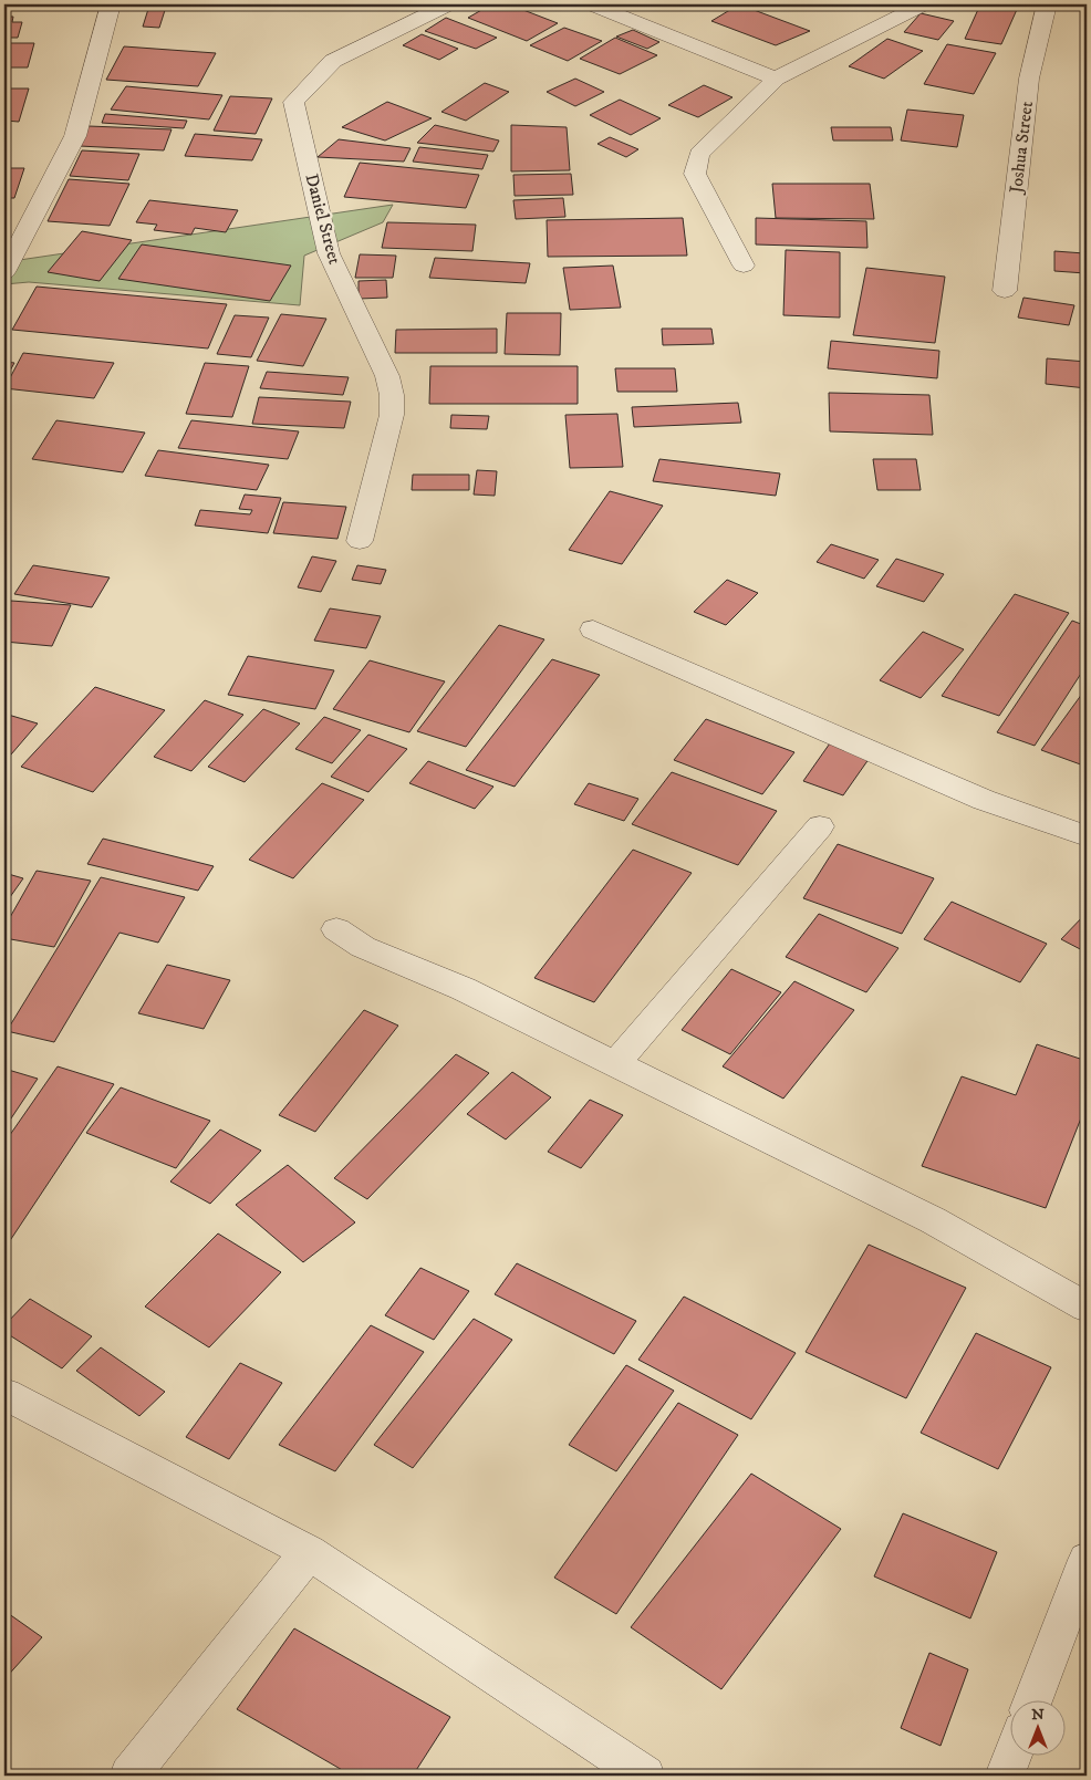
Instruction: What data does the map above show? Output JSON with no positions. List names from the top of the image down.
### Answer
{
  "streets": {
    "street": ["Joshua Street", "Daniel Street"]
  },
  "north": "top"
}
